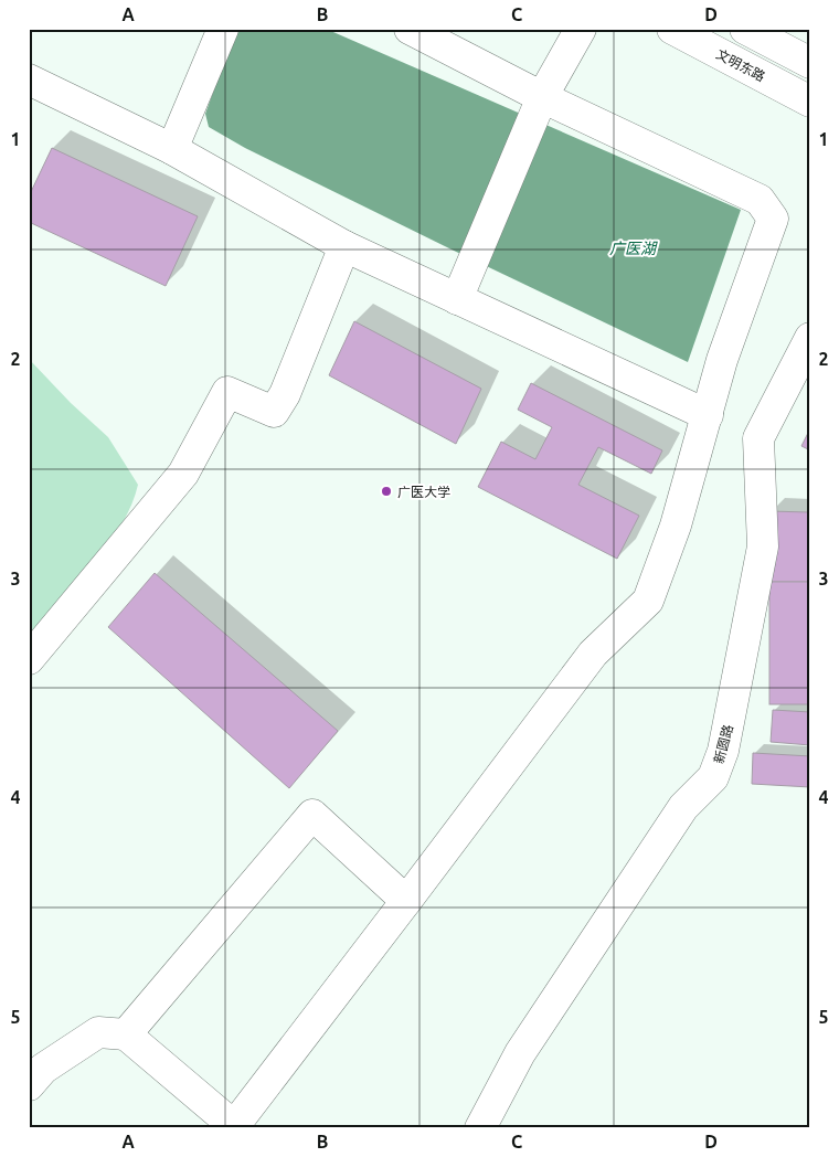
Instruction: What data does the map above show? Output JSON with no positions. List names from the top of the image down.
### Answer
{
  "streets": {
    "street": ["文明东路", "新圆路"]
  },
  "water": ["广医湖"],
  "places": ["广医大学"],
  "grid": {
    "columns": [
      "A",
      "B",
      "C",
      "D"
    ],
    "rows": [
      "1",
      "2",
      "3",
      "4",
      "5"
    ]
  }
}
